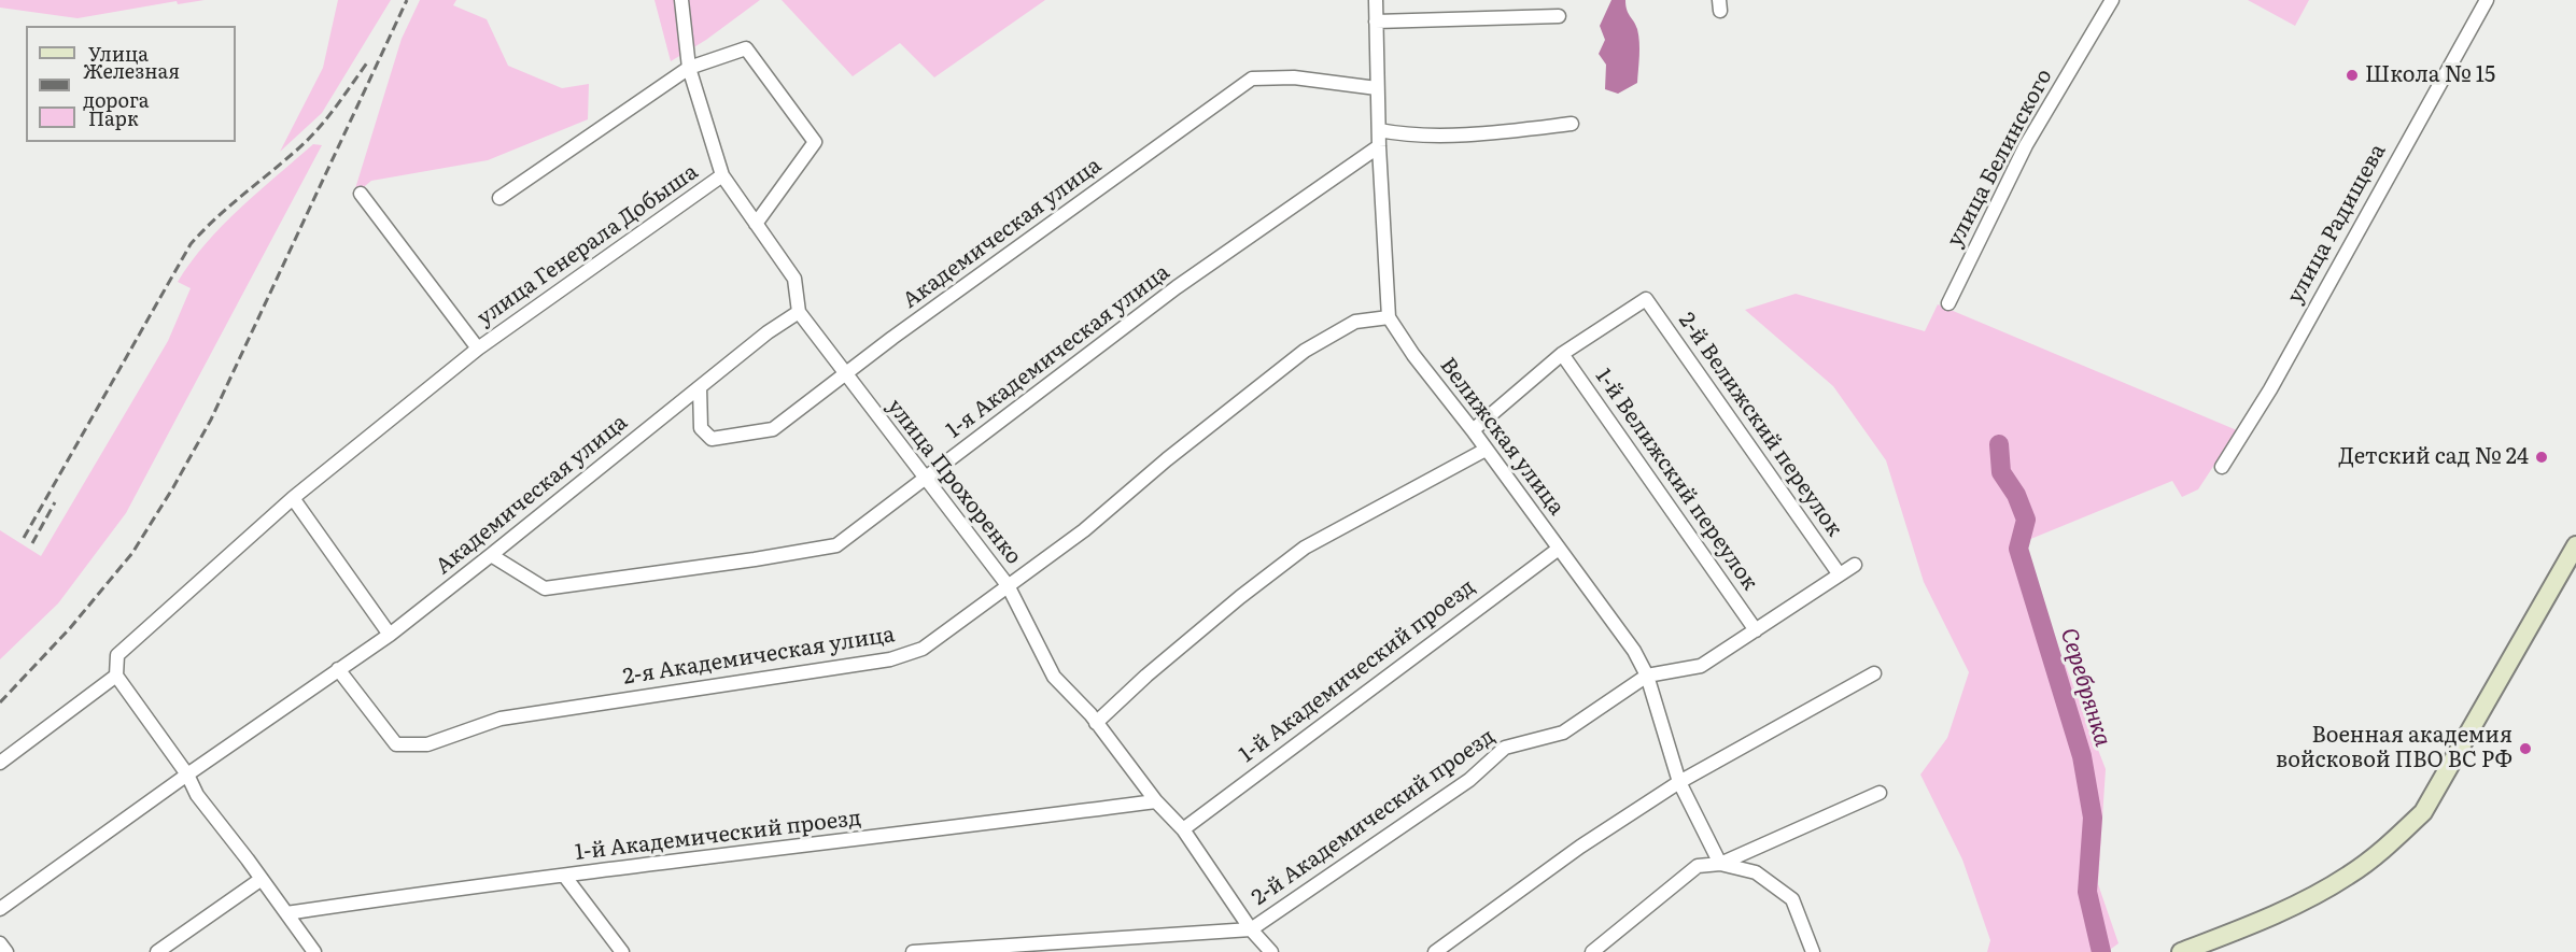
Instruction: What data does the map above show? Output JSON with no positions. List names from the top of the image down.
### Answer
{
  "streets": {
    "street": [
      "улица Белинского",
      "улица Радищева",
      "Академическая улица",
      "улица Генерала Добыша",
      "1-я Академическая улица",
      "2-й Велижский переулок",
      "Велижская улица",
      "1-й Велижский переулок",
      "улица Прохоренко",
      "2-я Академическая улица",
      "1-й Академический проезд",
      "2-й Академический проезд"
    ]
  },
  "crossings": [
    ["Академическая улица", "1-я Академическая улица"],
    ["Академическая улица", "улица Прохоренко"],
    ["Академическая улица", "2-я Академическая улица"],
    ["улица Генерала Добыша", "улица Прохоренко"],
    ["1-я Академическая улица", "улица Прохоренко"],
    ["2-й Велижский переулок", "1-й Велижский переулок"],
    ["Велижская улица", "2-я Академическая улица"],
    ["Велижская улица", "1-й Академический проезд"],
    ["Велижская улица", "2-й Академический проезд"],
    ["улица Прохоренко", "2-я Академическая улица"],
    ["улица Прохоренко", "1-й Академический проезд"],
    ["улица Прохоренко", "2-й Академический проезд"]
  ],
  "water": ["Серебрянка"],
  "places": ["Школа № 15", "Детский сад № 24", "Военная академия войсковой ПВО ВС РФ"],
  "legend": ["Улица", "Железная дорога", "Парк"]
}
